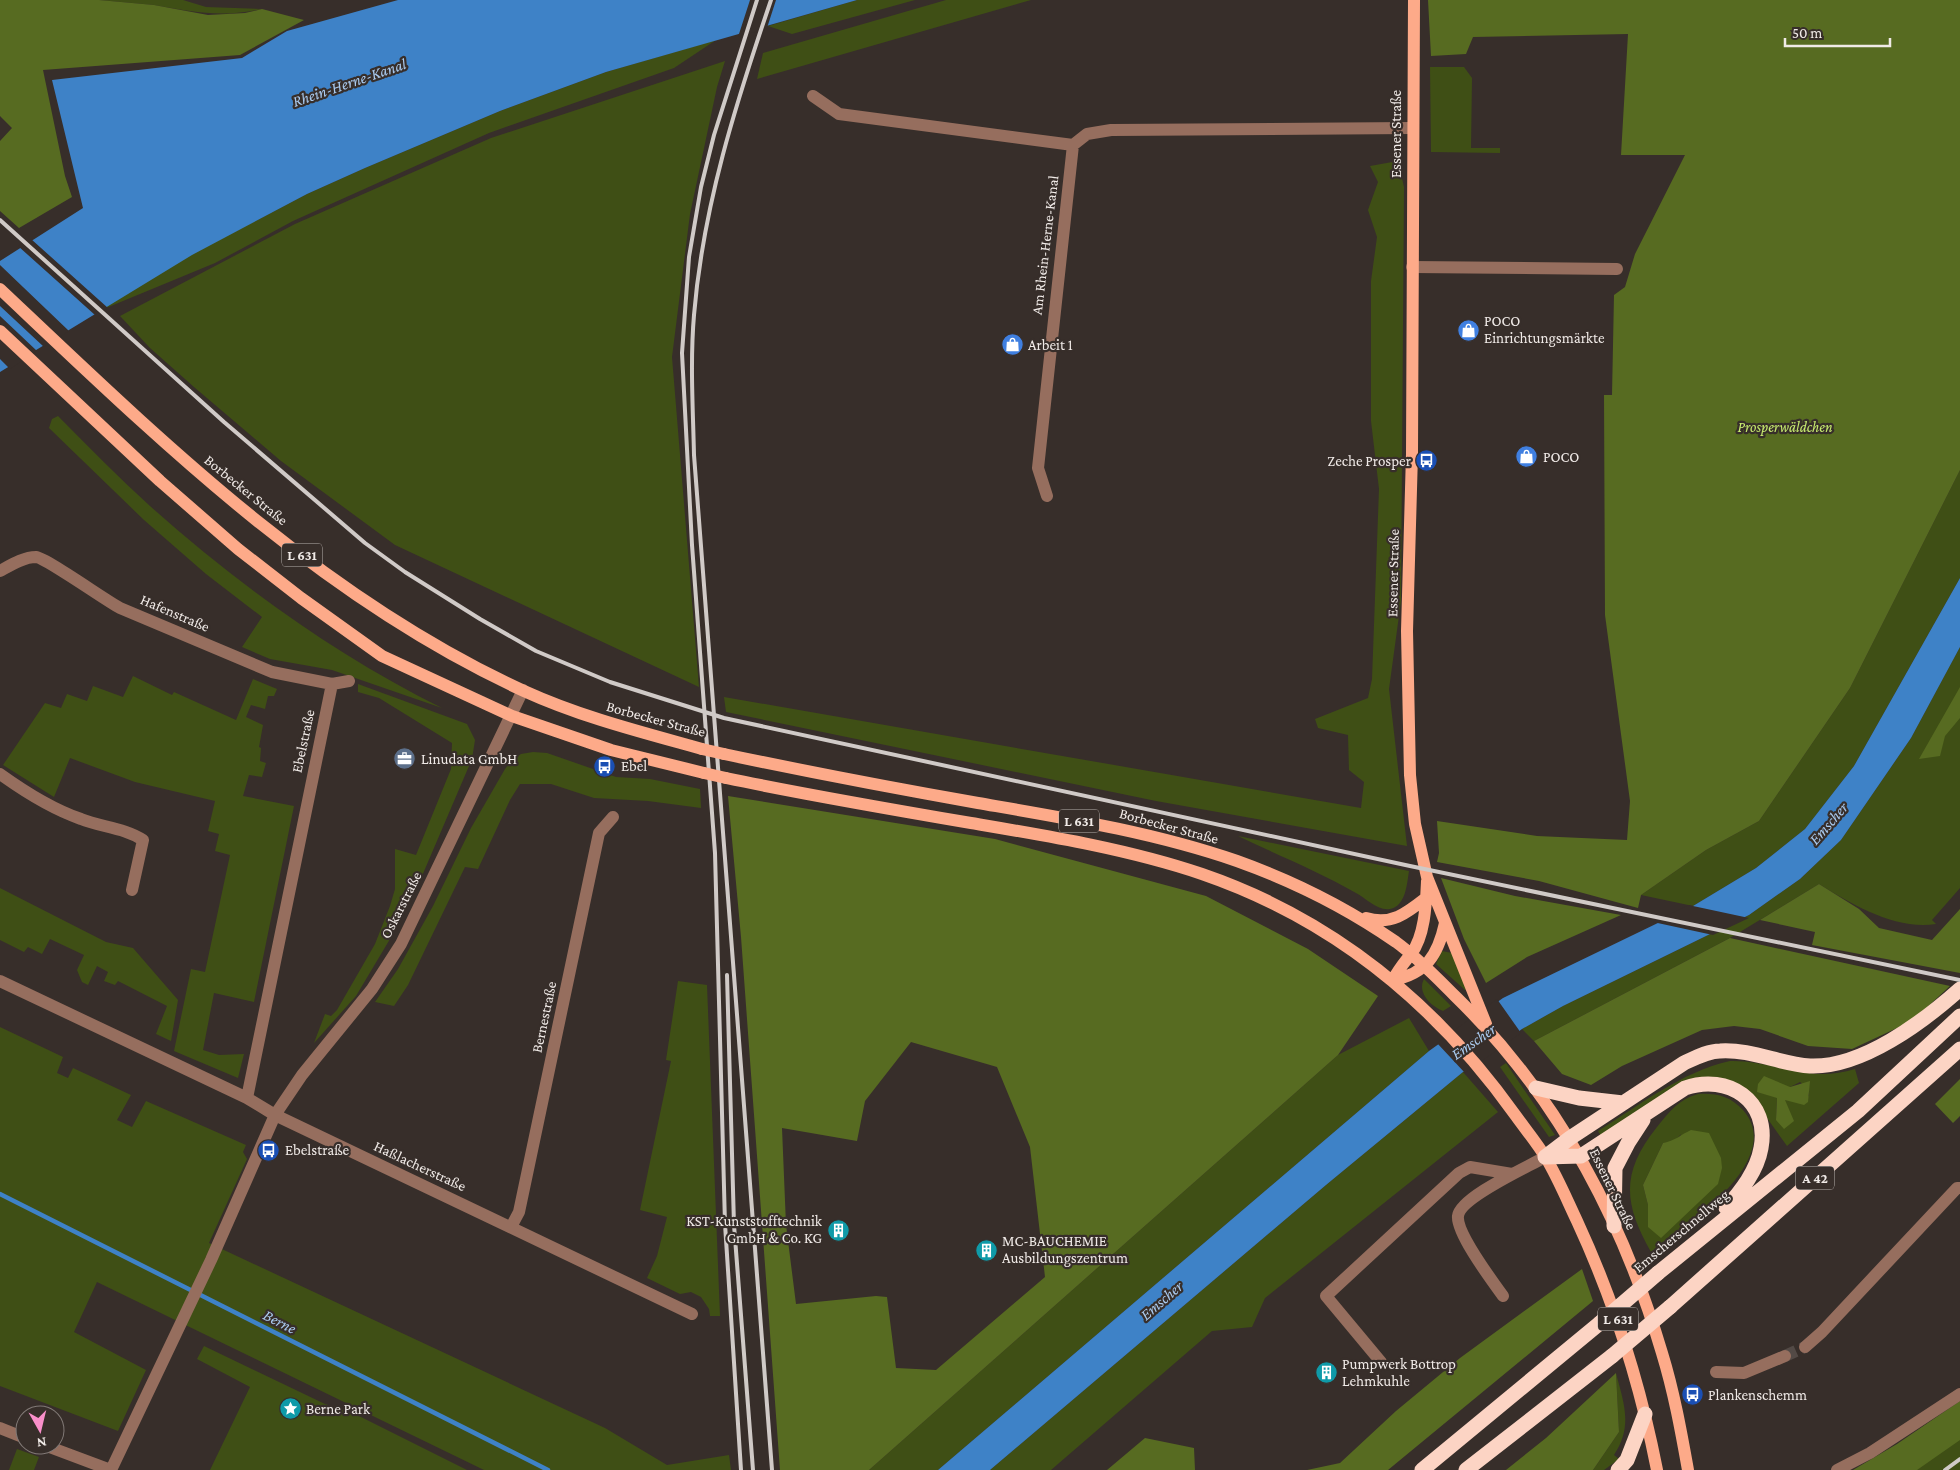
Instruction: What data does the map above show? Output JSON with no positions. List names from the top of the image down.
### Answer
{
  "streets": {
    "highway": ["A 42", "Emscherschnellweg"],
    "main road": ["Essener Straße", "Borbecker Straße", "L 631"],
    "street": [
      "Am Rhein-Herne-Kanal",
      "Hafenstraße",
      "Ebelstraße",
      "Oskarstraße",
      "Bernestraße",
      "Haßlacherstraße"
    ]
  },
  "crossings": [
    ["Essener Straße", "Borbecker Straße"],
    ["Essener Straße", "L 631"],
    ["Borbecker Straße", "Oskarstraße"],
    ["L 631", "Oskarstraße"],
    ["Hafenstraße", "Ebelstraße"],
    ["Ebelstraße", "Haßlacherstraße"],
    ["Oskarstraße", "Haßlacherstraße"],
    ["Bernestraße", "Haßlacherstraße"]
  ],
  "water": ["Rhein-Herne-Kanal", "Emscher", "Berne"],
  "parks": ["Prosperwäldchen"],
  "places": {
    "shop": ["POCO Einrichtungsmärkte", "Arbeit 1", "POCO"],
    "bus stop": [
      "Zeche Prosper",
      "Ebel",
      "Ebelstraße",
      "Plankenschemm"
    ],
    "office": ["Linudata GmbH"],
    "building": ["KST-Kunststofftechnik GmbH & Co. KG", "MC-BAUCHEMIE Ausbildungszentrum", "Pumpwerk Bottrop Lehmkuhle"],
    "place": ["Berne Park"]
  },
  "scale_bar": "50 m",
  "north": "bottom"
}
